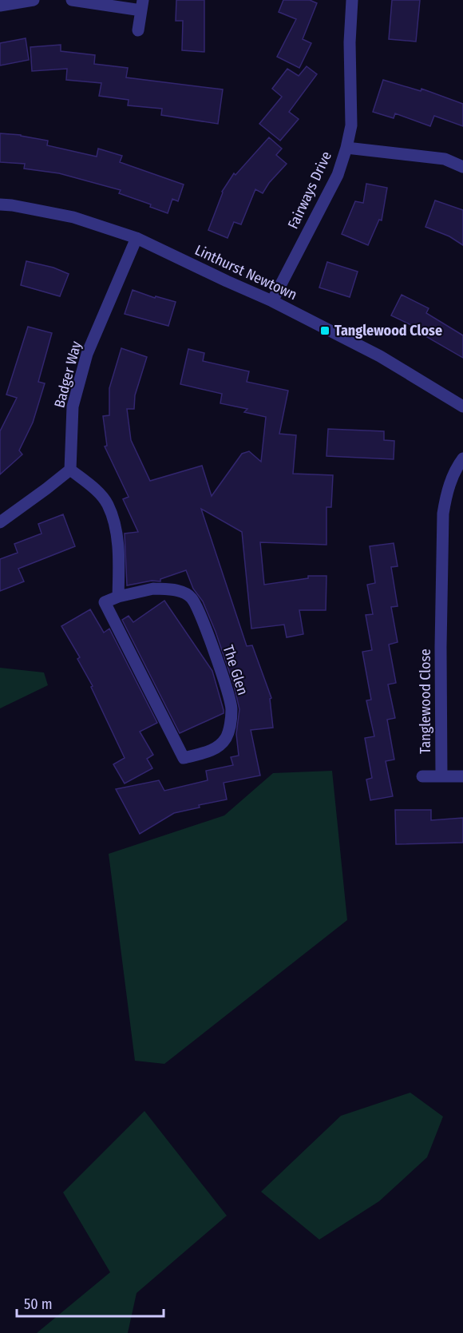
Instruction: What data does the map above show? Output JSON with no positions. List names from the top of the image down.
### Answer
{
  "streets": {
    "street": [
      "Fairways Drive",
      "Linthurst Newtown",
      "Badger Way",
      "The Glen",
      "Tanglewood Close"
    ]
  },
  "crossings": [
    ["Fairways Drive", "Linthurst Newtown"],
    ["Linthurst Newtown", "Badger Way"]
  ],
  "places": {
    "transit": ["Tanglewood Close"]
  },
  "scale_bar": "50 m"
}
